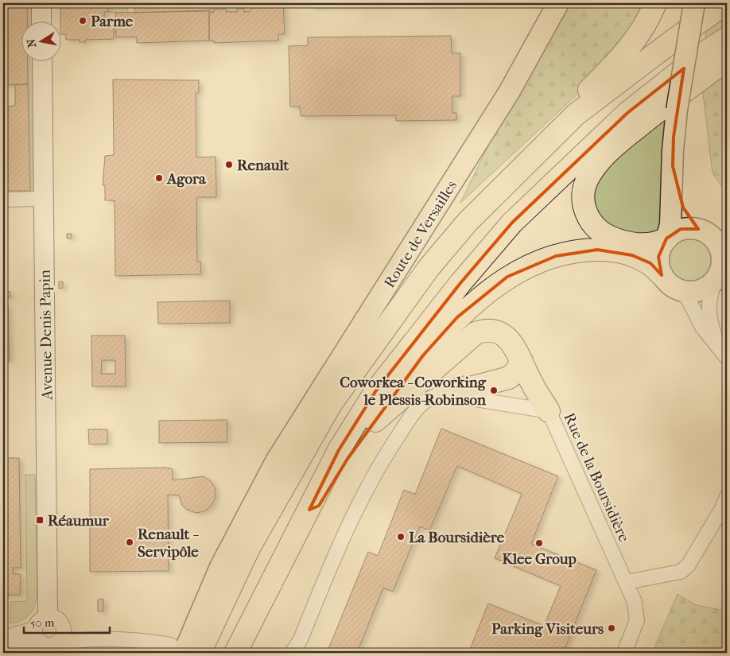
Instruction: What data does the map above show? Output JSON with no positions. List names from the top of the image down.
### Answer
{
  "streets": {
    "main road": ["Route de Versailles", "Avenue Denis Papin"],
    "street": ["Rue de la Boursidière"]
  },
  "places": {
    "other": [
      "Parme",
      "Renault",
      "Agora",
      "Coworkea - Coworking le Plessis-Robinson",
      "La Boursidière",
      "Renault - Servipôle",
      "Klee Group",
      "Parking Visiteurs"
    ],
    "transit": ["Réaumur"]
  },
  "scale_bar": "50 m",
  "north": "left"
}
